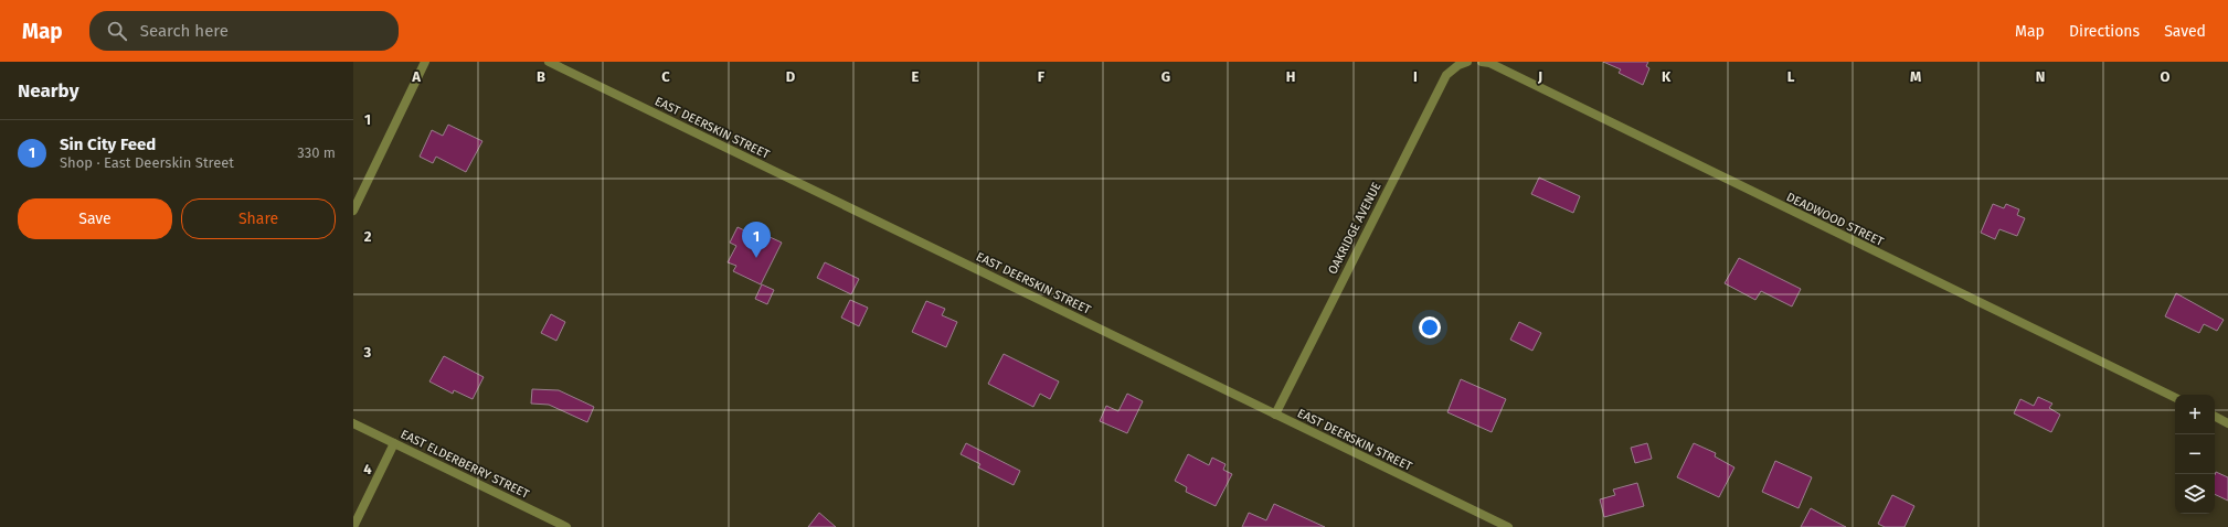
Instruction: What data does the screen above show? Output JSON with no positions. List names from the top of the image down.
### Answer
{
  "streets": {
    "street": [
      "EAST DEERSKIN STREET",
      "DEADWOOD STREET",
      "OAKRIDGE AVENUE",
      "EAST ELDERBERRY STREET"
    ]
  },
  "crossings": [
    ["EAST DEERSKIN STREET", "OAKRIDGE AVENUE"]
  ],
  "page": {
    "header": "Map",
    "search": "Search here",
    "nav": ["Map", "Directions", "Saved"],
    "heading": "Nearby",
    "list": [
      {
        "mark": "1",
        "name": "Sin City Feed",
        "note": "Shop · East Deerskin Street",
        "value": "330 m"
      }
    ],
    "buttons": ["Save", "Share"],
    "pins": "1",
    "map_buttons": ["+", "−"]
  },
  "grid": {
    "columns": [
      "A",
      "B",
      "C",
      "D",
      "E",
      "F",
      "G",
      "H",
      "I",
      "J",
      "K",
      "L",
      "M",
      "N",
      "O"
    ],
    "rows": [
      "1",
      "2",
      "3",
      "4"
    ]
  }
}
